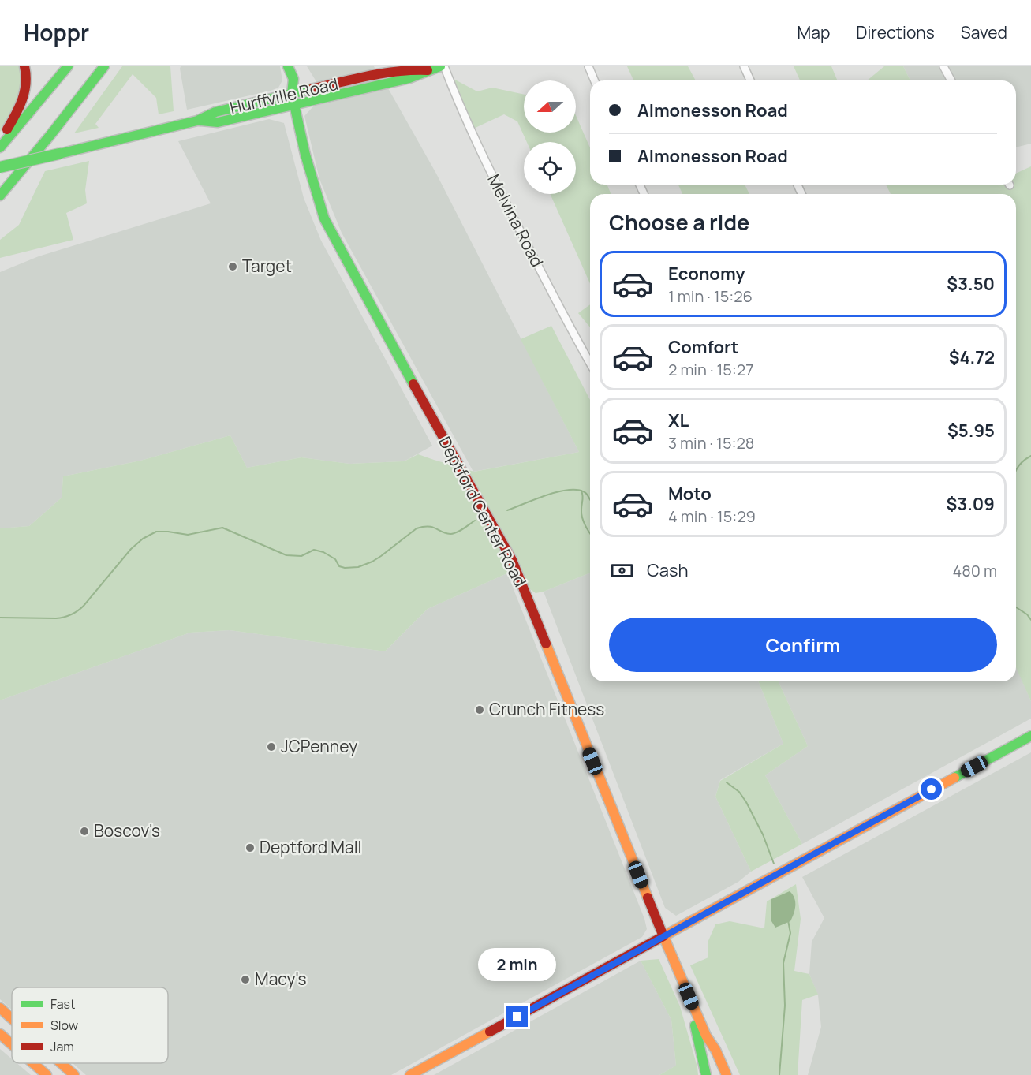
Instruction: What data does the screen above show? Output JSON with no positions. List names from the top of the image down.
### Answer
{
  "streets": {
    "main road": ["Hurffville Road", "Deptford Center Road"],
    "street": ["Melvina Road"]
  },
  "crossings": [
    ["Hurffville Road", "Melvina Road"],
    ["Hurffville Road", "Deptford Center Road"]
  ],
  "places": [
    "Target",
    "Crunch Fitness",
    "JCPenney",
    "Boscov's",
    "Deptford Mall",
    "Macy's"
  ],
  "legend": ["Fast", "Slow", "Jam"],
  "north": "left",
  "page": {
    "header": "Hoppr",
    "nav": ["Map", "Directions", "Saved"],
    "banner": ["Almonesson Road", "Almonesson Road"],
    "heading": "Choose a ride",
    "list": [
      {
        "name": "Economy",
        "note": "1 min · 15:26",
        "value": "$3.50"
      },
      {
        "name": "Comfort",
        "note": "2 min · 15:27",
        "value": "$4.72"
      },
      {
        "name": "XL",
        "note": "3 min · 15:28",
        "value": "$5.95"
      },
      {
        "name": "Moto",
        "note": "4 min · 15:29",
        "value": "$3.09"
      }
    ],
    "pay": ["Cash", "480 m"],
    "buttons": "Confirm",
    "bubble": "2 min"
  }
}
